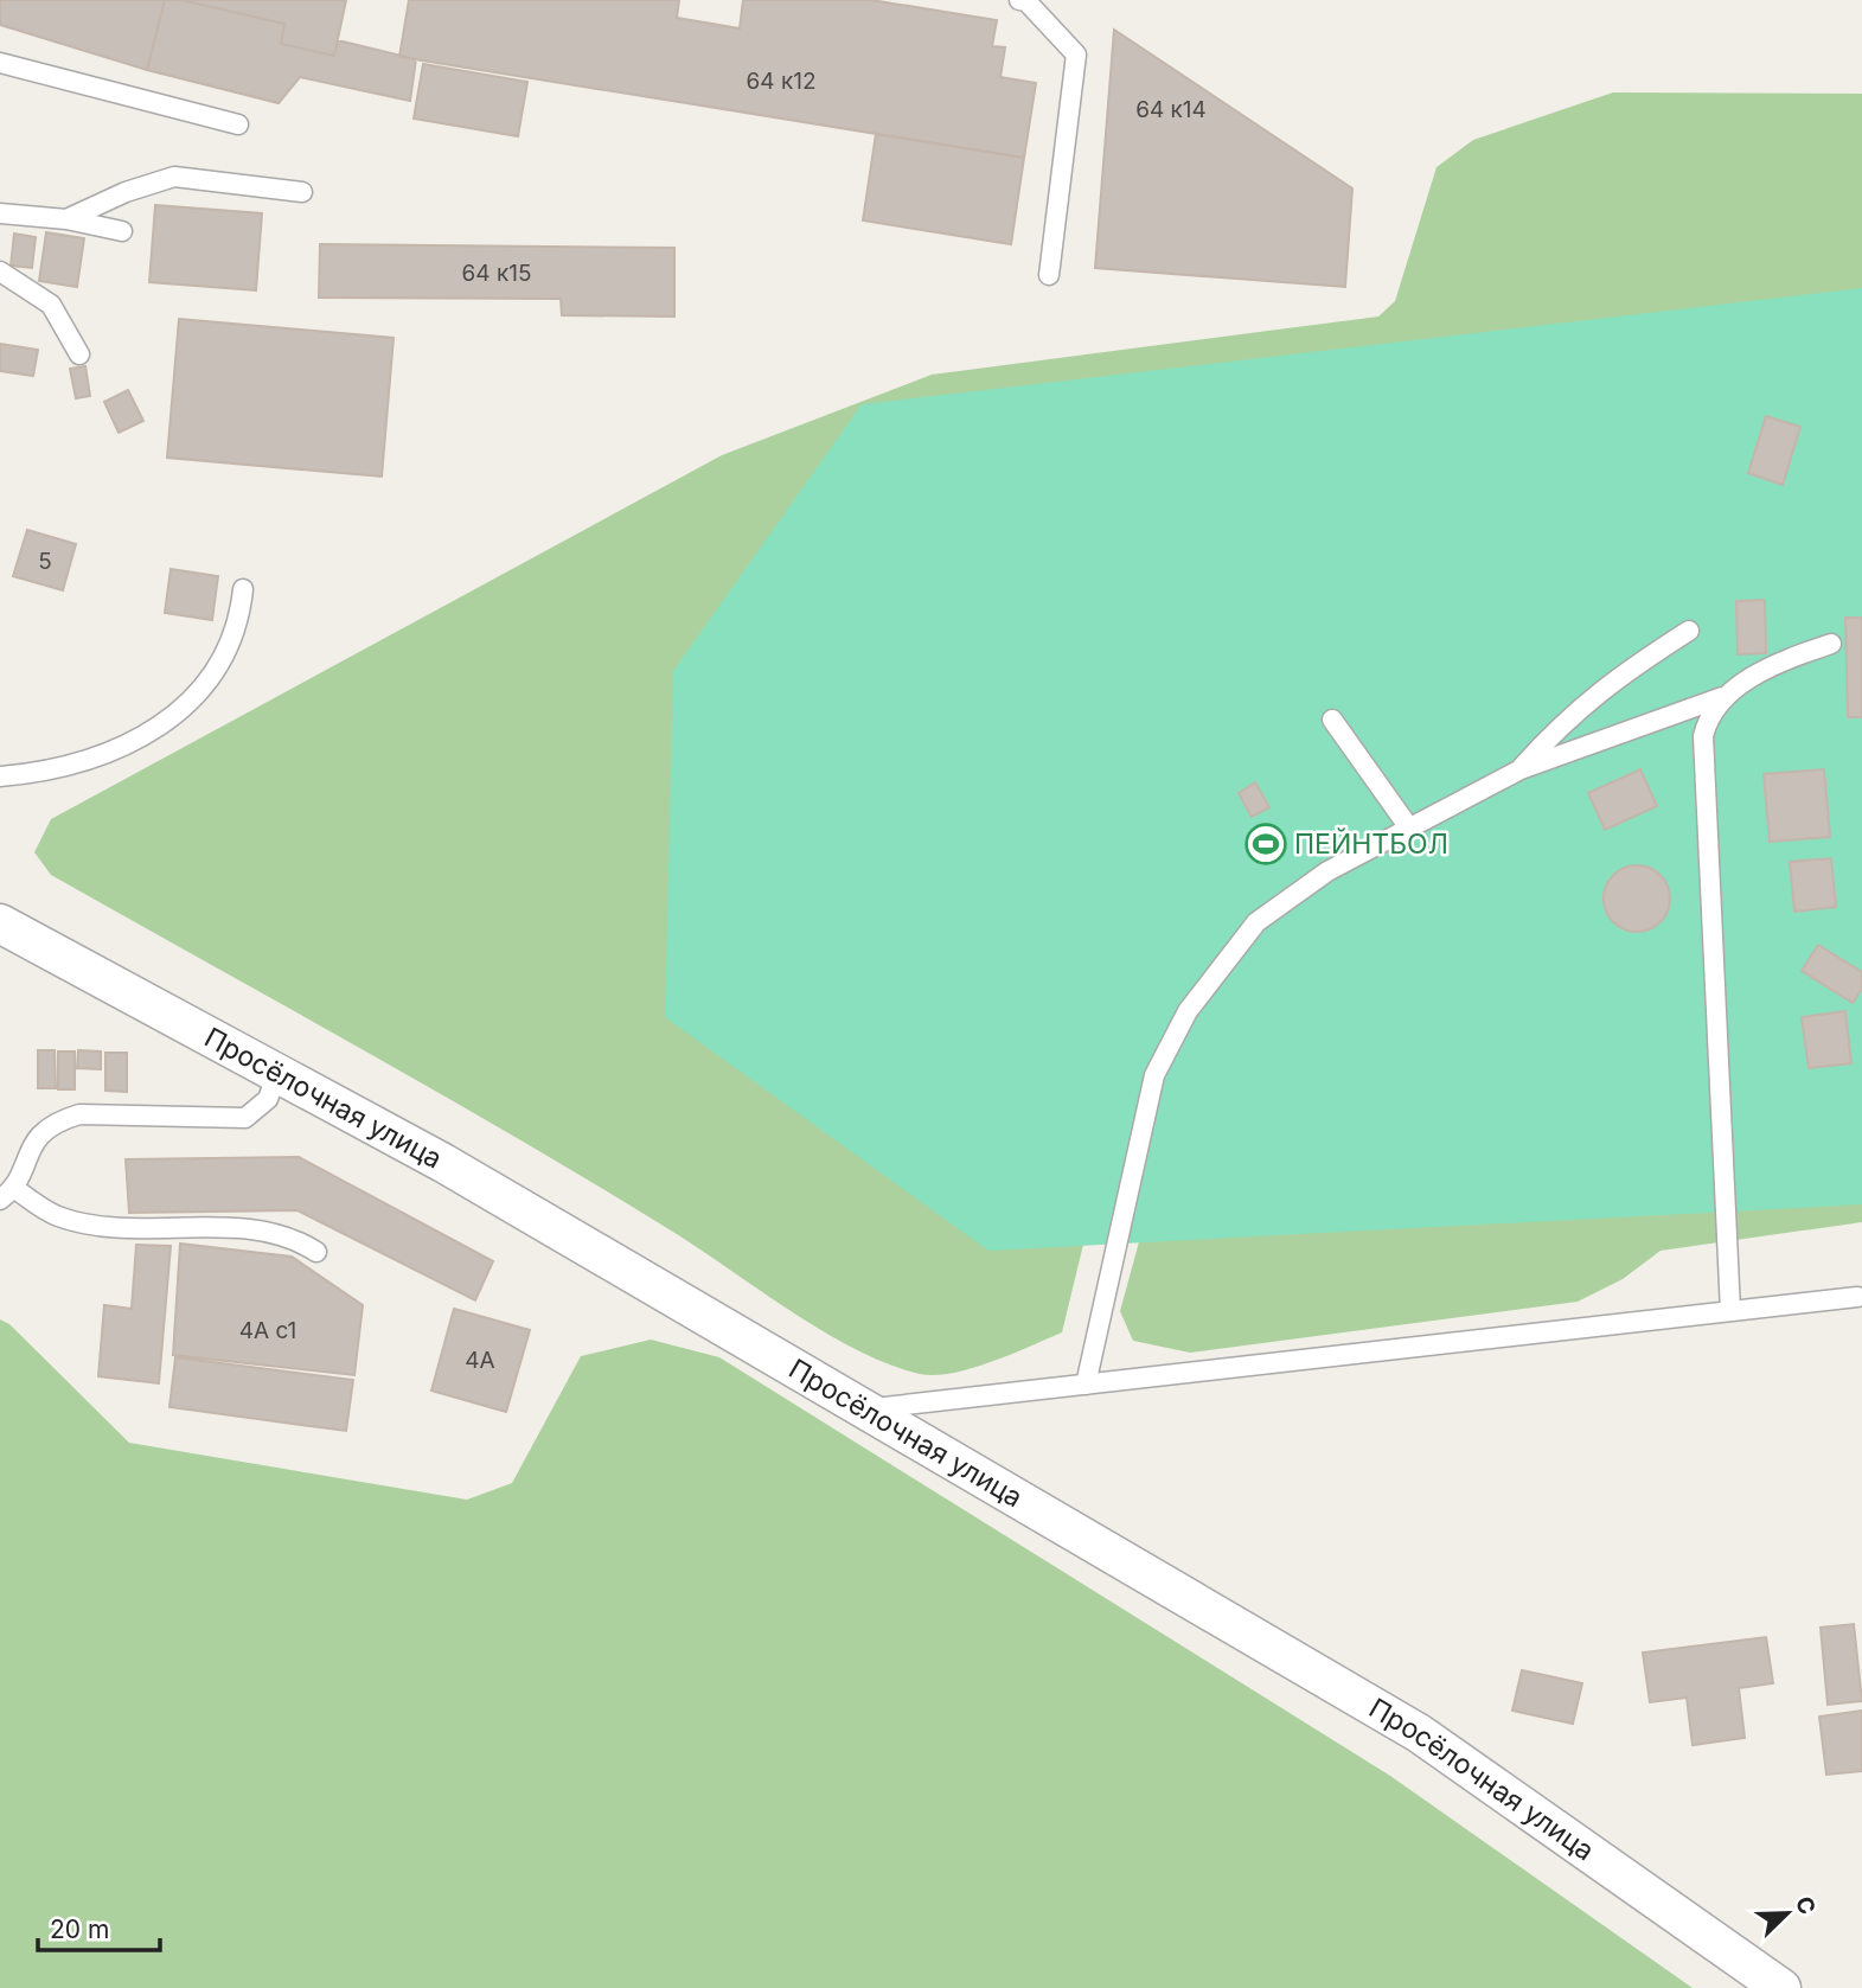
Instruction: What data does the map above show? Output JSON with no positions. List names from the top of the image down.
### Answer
{
  "streets": {
    "street": ["Просёлочная улица"]
  },
  "places": {
    "sports": ["ПЕЙНТБОЛ"]
  },
  "house_numbers": [
    "64 к12",
    "64 к14",
    "64 к15",
    "5",
    "4А с1",
    "4А"
  ],
  "scale_bar": "20 m",
  "north": "top right"
}
